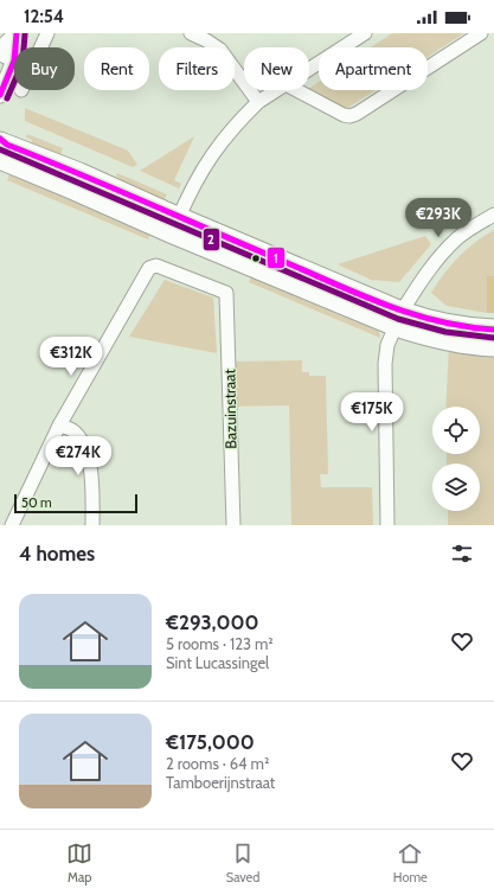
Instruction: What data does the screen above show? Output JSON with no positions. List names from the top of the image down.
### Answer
{
  "streets": {
    "street": ["Bazuinstraat"]
  },
  "lines": ["transit line 1", "transit line 2"],
  "scale_bar": "50 m",
  "page": {
    "status": "12:54",
    "chip": [
      "Buy",
      "Rent",
      "Filters",
      "New",
      "Apartment"
    ],
    "price": [
      "€293K",
      "€312K",
      "€175K",
      "€274K"
    ],
    "scale": "50 m",
    "heading": "4 homes",
    "list": [
      {
        "name": "€293,000",
        "note": "5 rooms · 123 m² · Sint Lucassingel"
      },
      {
        "name": "€175,000",
        "note": "2 rooms · 64 m² · Tamboerijnstraat"
      }
    ],
    "tabs": ["Map", "Saved", "Home"]
  }
}
